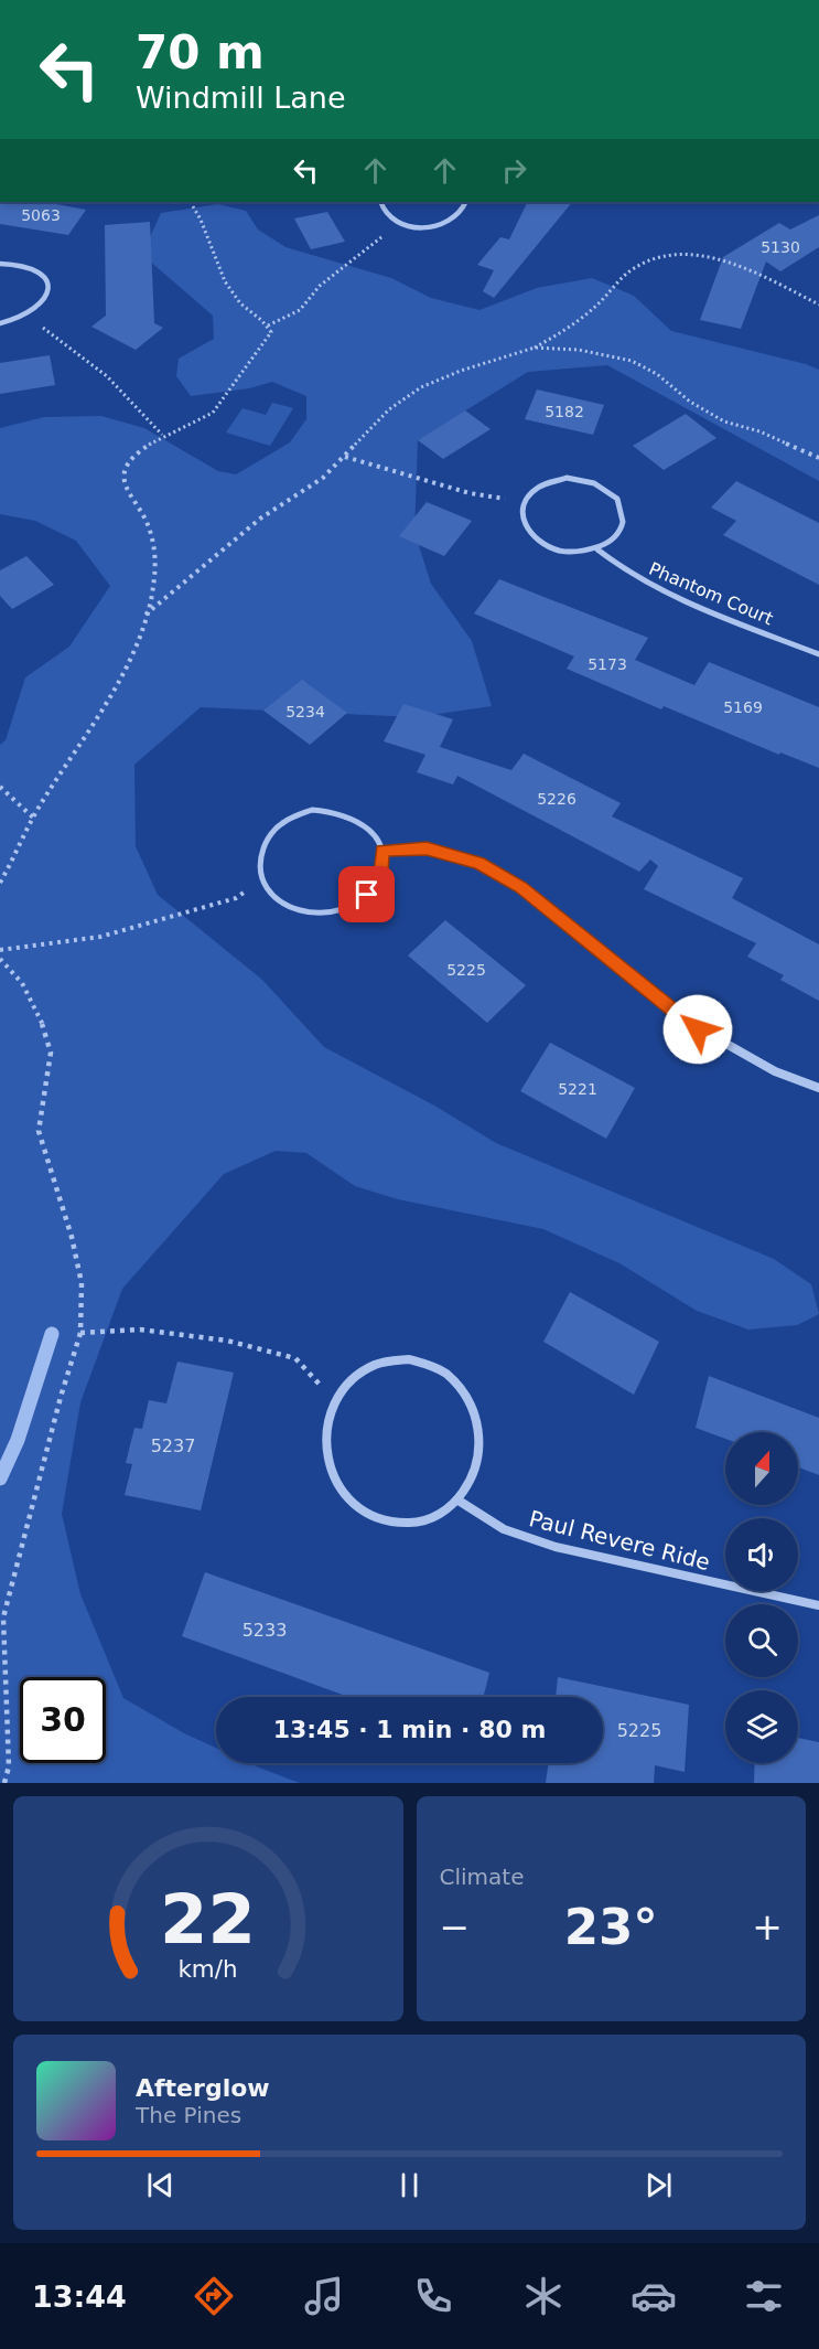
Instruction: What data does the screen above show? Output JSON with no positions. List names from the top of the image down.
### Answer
{
  "streets": {
    "street": ["Phantom Court", "Paul Revere Ride"]
  },
  "house_numbers": [
    "5063",
    "5130",
    "5182",
    "5173",
    "5169",
    "5234",
    "5226",
    "5225",
    "5221",
    "5237",
    "5233",
    "5225"
  ],
  "north": "top",
  "page": {
    "turn": ["70 m", "Windmill Lane"],
    "limit": "30",
    "trip": "13:45 · 1 min · 80 m",
    "tile": "Climate",
    "heat": ["−", "23°", "+"],
    "song": ["Afterglow", "The Pines"],
    "tabs": "13:44",
    "gauge": ["22", "km/h"]
  }
}
